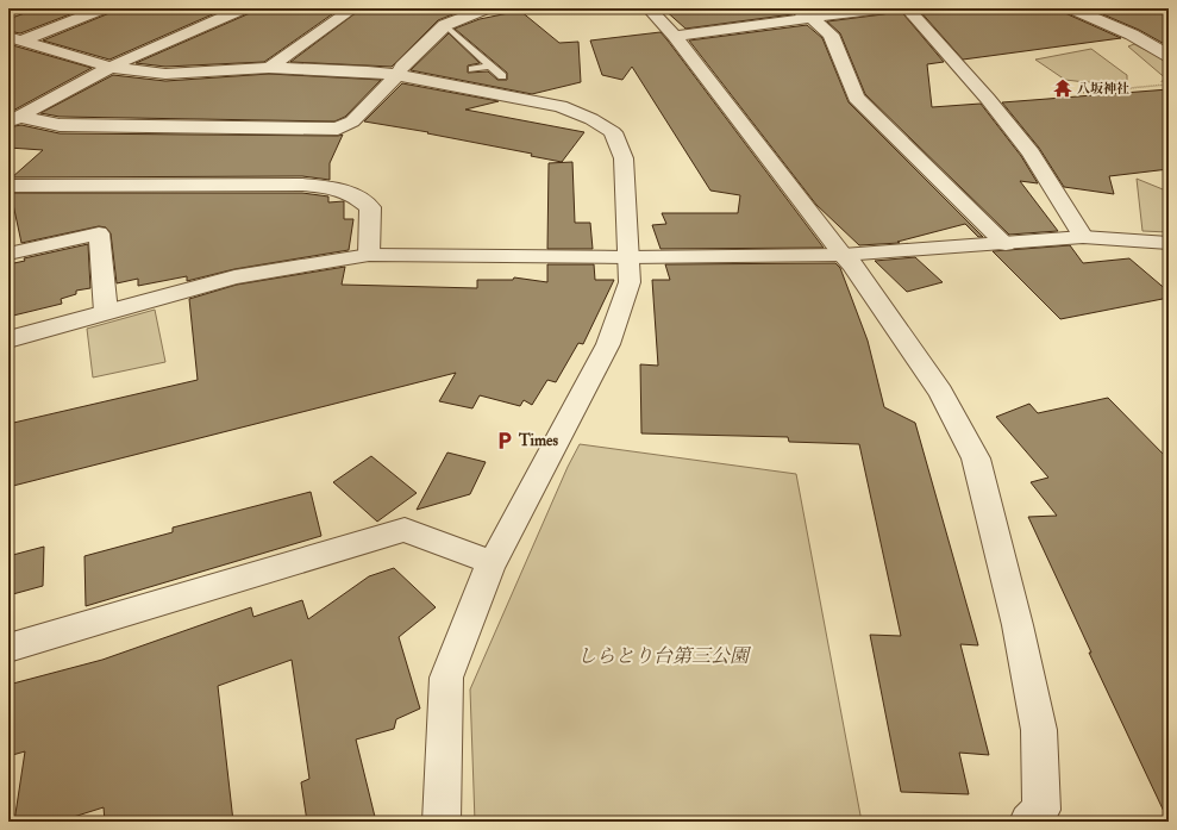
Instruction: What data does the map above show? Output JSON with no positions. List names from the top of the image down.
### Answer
{
  "parks": ["しらとり台第三公園"],
  "places": {
    "temple": ["八坂神社"],
    "parking": ["Times"]
  }
}
